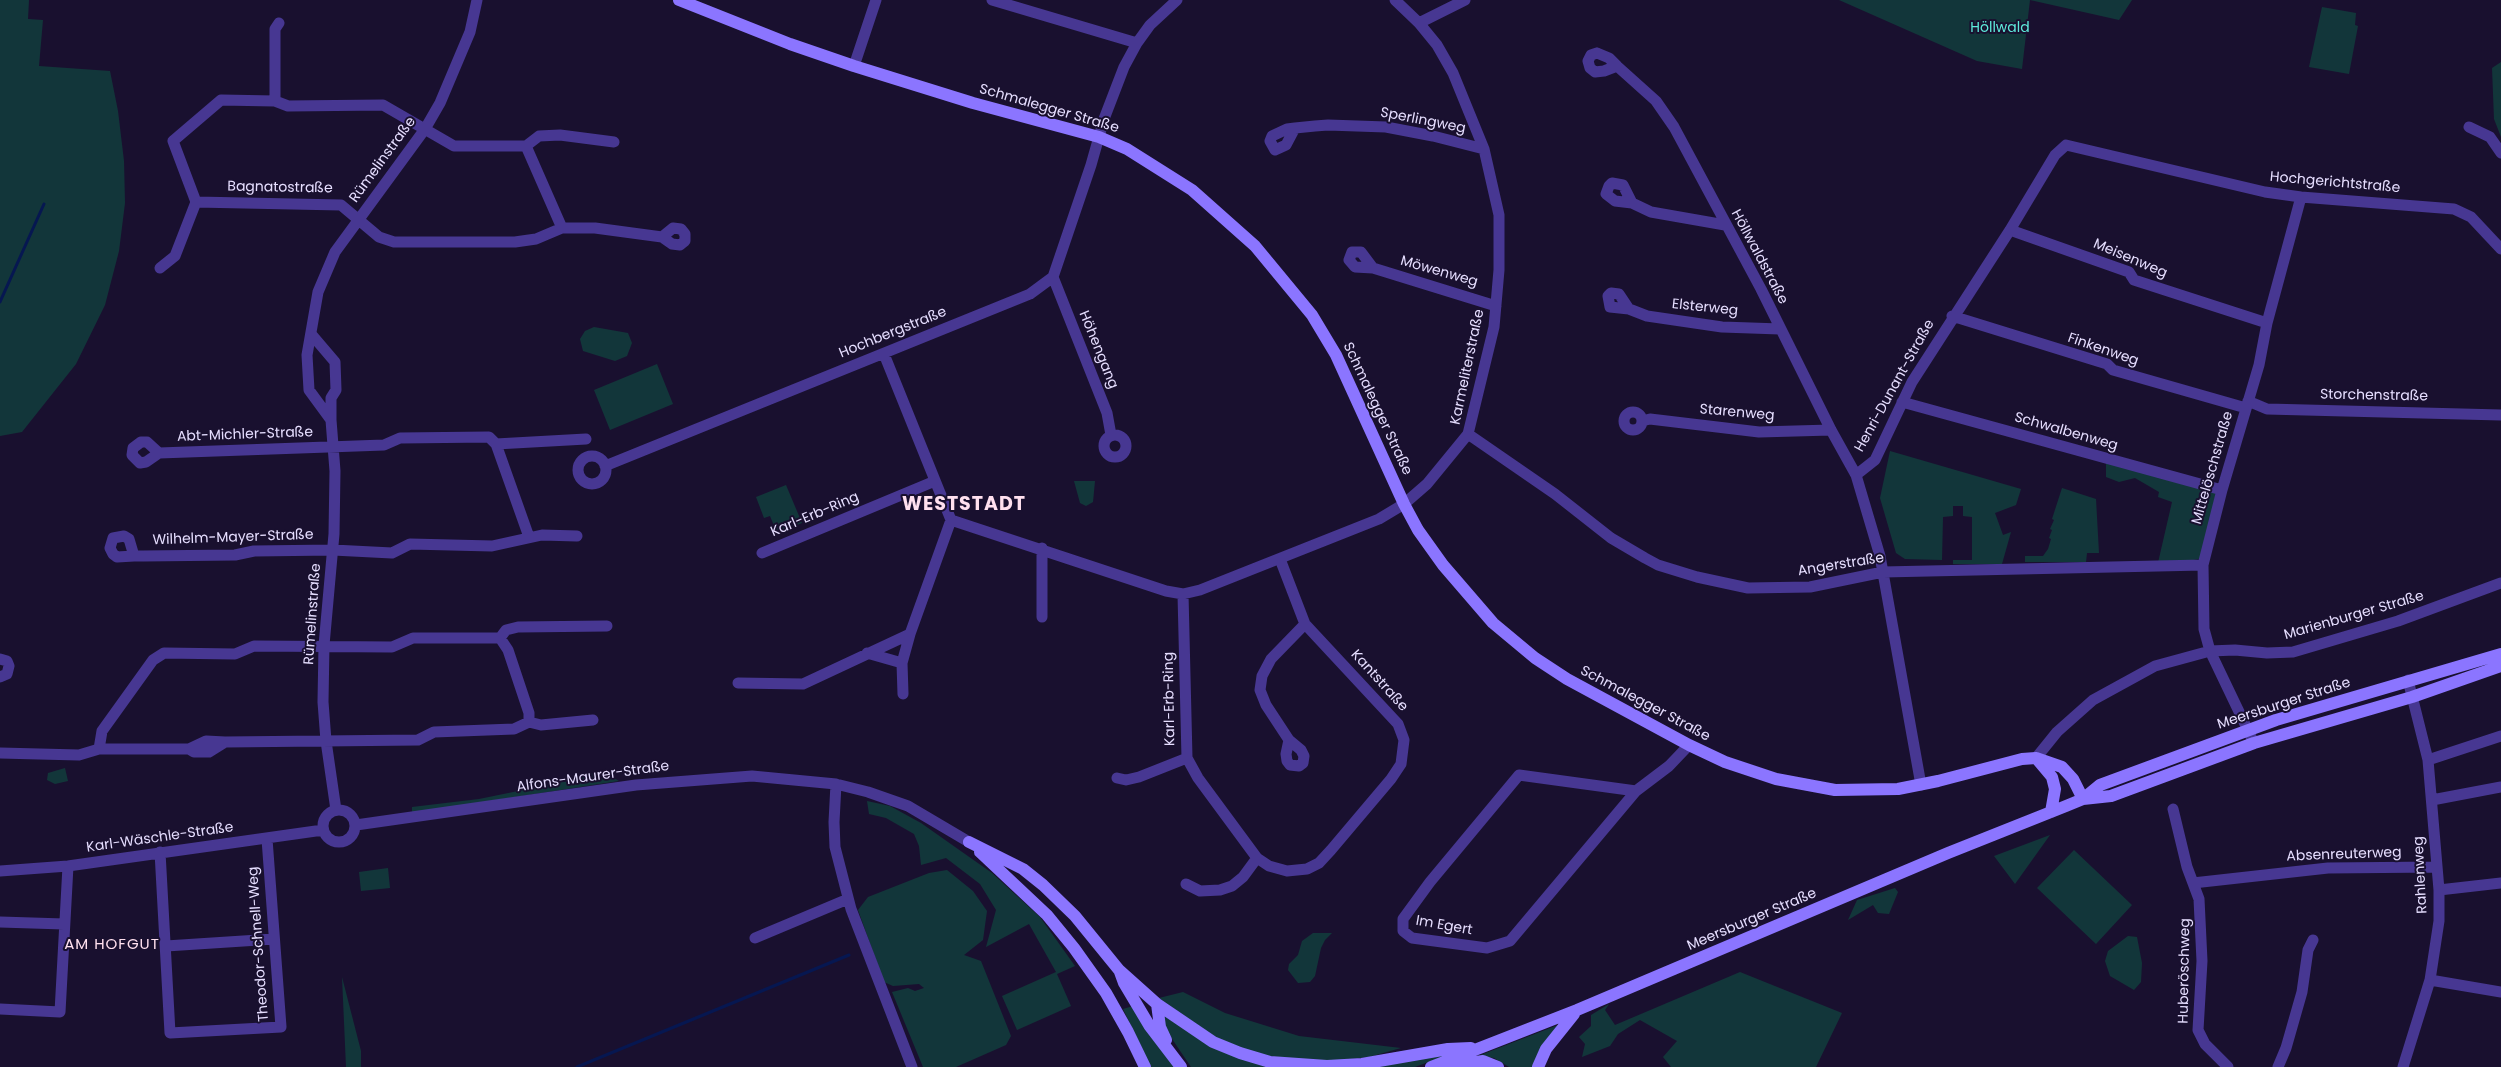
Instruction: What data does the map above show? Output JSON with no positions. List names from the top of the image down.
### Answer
{
  "streets": {
    "street": [
      "Schmalegger Straße",
      "Sperlingweg",
      "Rümelinstraße",
      "Hochgerichtstraße",
      "Bagnatostraße",
      "Höllwaldstraße",
      "Meisenweg",
      "Möwenweg",
      "Elsterweg",
      "Hochbergstraße",
      "Höhengang",
      "Finkenweg",
      "Karmeliterstraße",
      "Henri-Dunant-Straße",
      "Storchenstraße",
      "Starenweg",
      "Schwalbenweg",
      "Abt-Michler-Straße",
      "Mittelöschstraße",
      "Karl-Erb-Ring",
      "Wilhelm-Mayer-Straße",
      "Angerstraße",
      "Marienburger Straße",
      "Kantstraße",
      "Meersburger Straße",
      "Alfons-Maurer-Straße",
      "Karl-Wäschle-Straße",
      "Absenreuterweg",
      "Rahlenweg",
      "Im Egert",
      "Theodor-Schnell-Weg",
      "Huberöschweg"
    ]
  },
  "crossings": [
    ["Schmalegger Straße", "Karmeliterstraße"],
    ["Schmalegger Straße", "Meersburger Straße"],
    ["Schmalegger Straße", "Im Egert"],
    ["Sperlingweg", "Karmeliterstraße"],
    ["Rümelinstraße", "Bagnatostraße"],
    ["Rümelinstraße", "Abt-Michler-Straße"],
    ["Rümelinstraße", "Wilhelm-Mayer-Straße"],
    ["Rümelinstraße", "Alfons-Maurer-Straße"],
    ["Rümelinstraße", "Karl-Wäschle-Straße"],
    ["Hochgerichtstraße", "Henri-Dunant-Straße"],
    ["Hochgerichtstraße", "Mittelöschstraße"],
    ["Höllwaldstraße", "Elsterweg"],
    ["Höllwaldstraße", "Henri-Dunant-Straße"],
    ["Höllwaldstraße", "Starenweg"],
    ["Meisenweg", "Henri-Dunant-Straße"],
    ["Meisenweg", "Mittelöschstraße"],
    ["Möwenweg", "Karmeliterstraße"],
    ["Hochbergstraße", "Höhengang"],
    ["Finkenweg", "Henri-Dunant-Straße"],
    ["Finkenweg", "Storchenstraße"],
    ["Finkenweg", "Mittelöschstraße"],
    ["Karmeliterstraße", "Angerstraße"],
    ["Henri-Dunant-Straße", "Schwalbenweg"],
    ["Storchenstraße", "Mittelöschstraße"],
    ["Schwalbenweg", "Mittelöschstraße"],
    ["Mittelöschstraße", "Angerstraße"],
    ["Mittelöschstraße", "Marienburger Straße"],
    ["Mittelöschstraße", "Meersburger Straße"],
    ["Karl-Erb-Ring", "Kantstraße"],
    ["Meersburger Straße", "Rahlenweg"],
    ["Alfons-Maurer-Straße", "Karl-Wäschle-Straße"],
    ["Karl-Wäschle-Straße", "Theodor-Schnell-Weg"],
    ["Absenreuterweg", "Rahlenweg"],
    ["Absenreuterweg", "Huberöschweg"]
  ],
  "districts": ["WESTSTADT", "AM HOFGUT"],
  "parks": ["Höllwald"]
}
